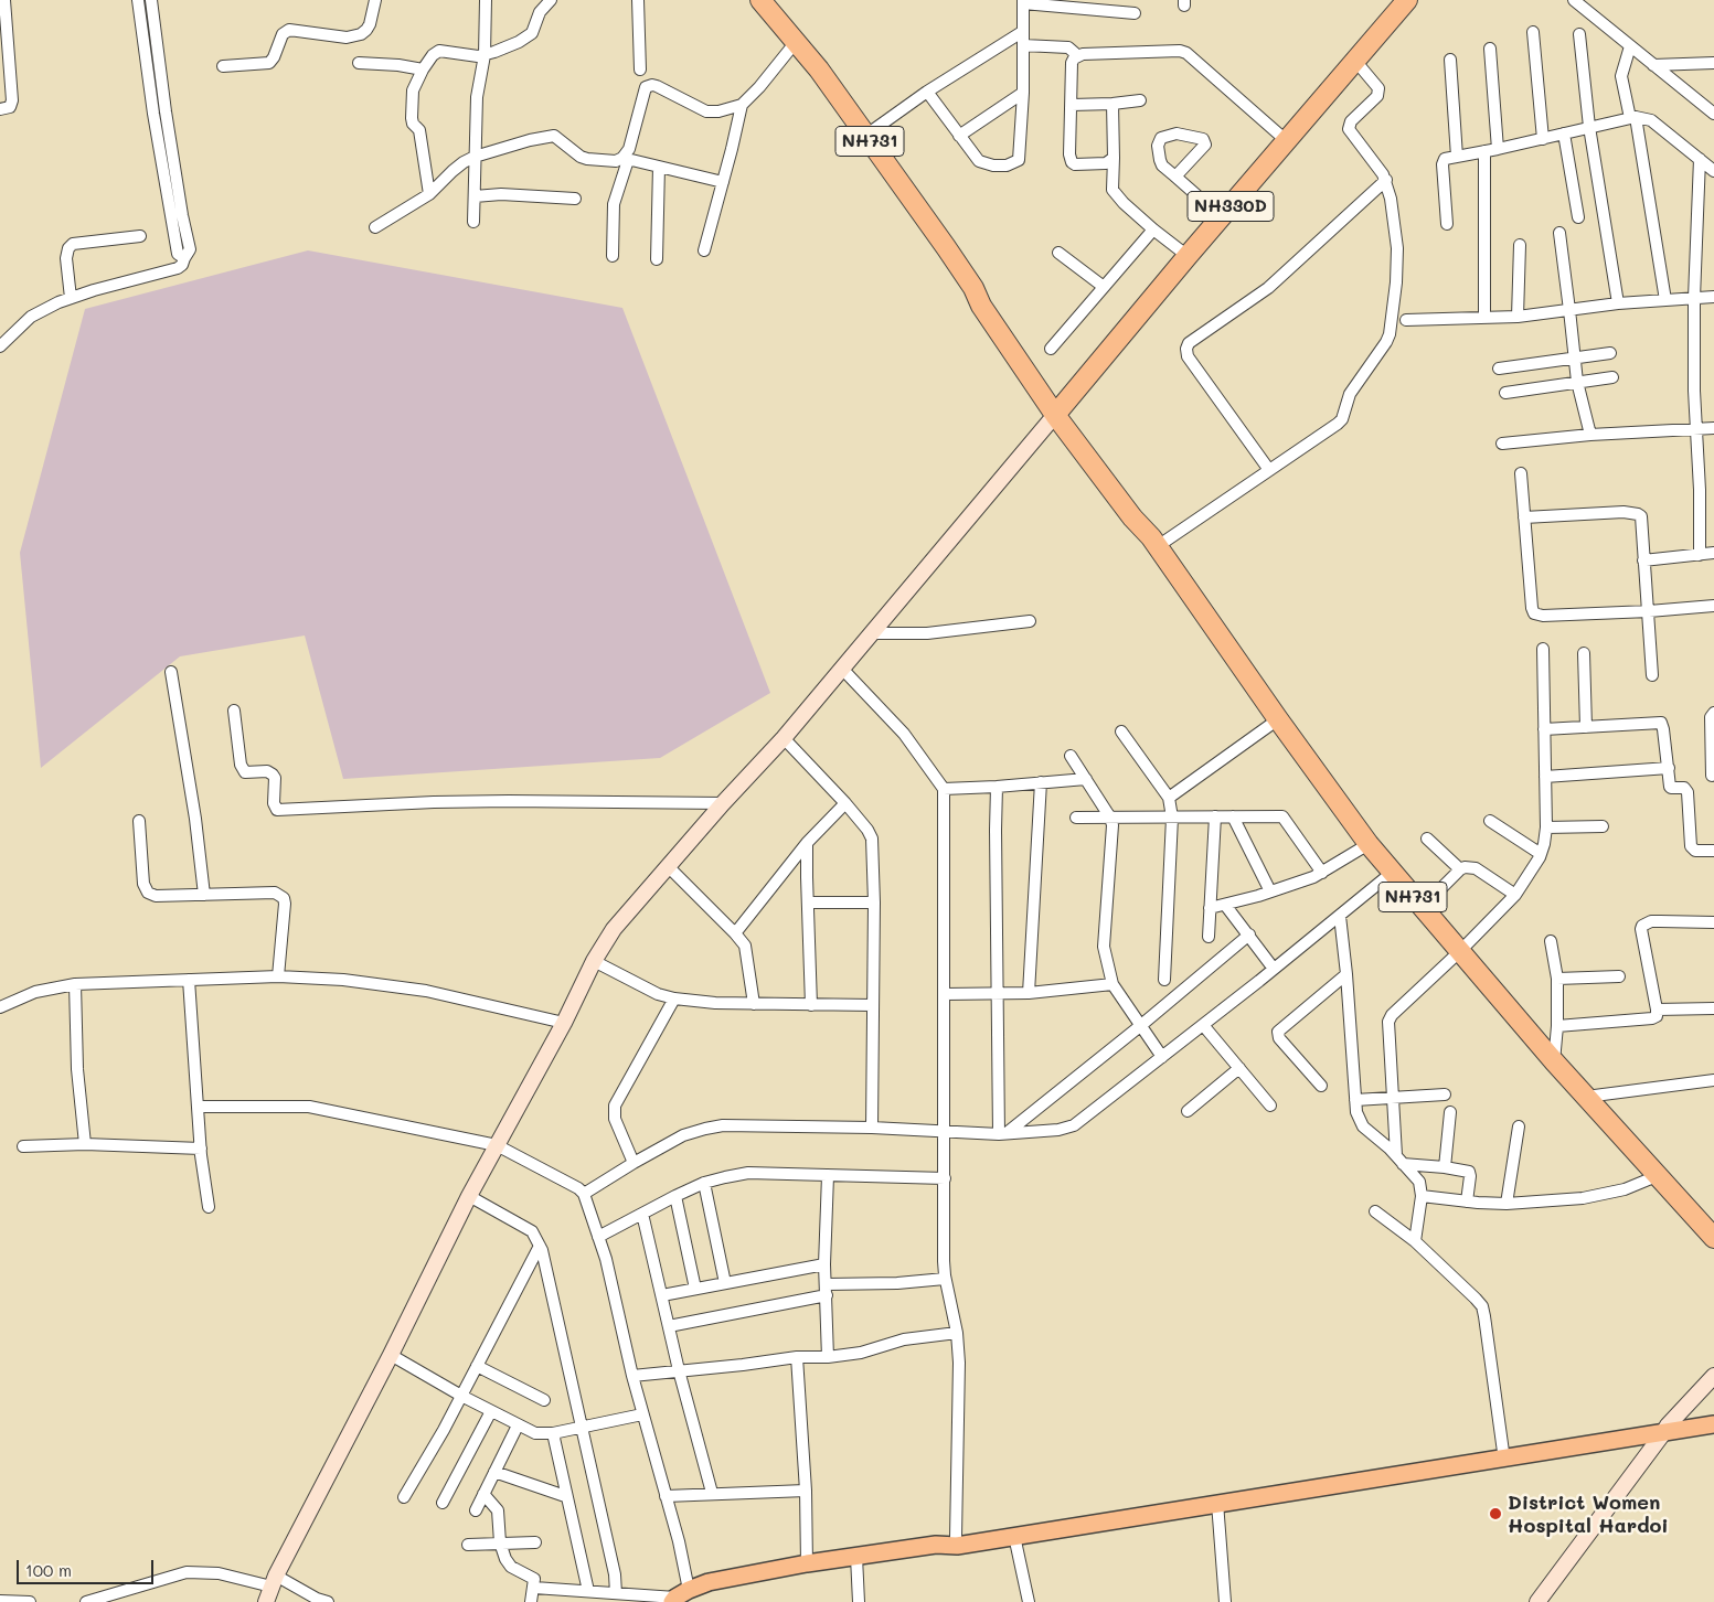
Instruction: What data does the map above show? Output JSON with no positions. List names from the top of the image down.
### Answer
{
  "streets": {
    "highway": ["NH731", "NH330D"]
  },
  "crossings": [
    ["NH731", "NH330D"]
  ],
  "places": ["District Women Hospital Hardoi"],
  "scale_bar": "100 m"
}
